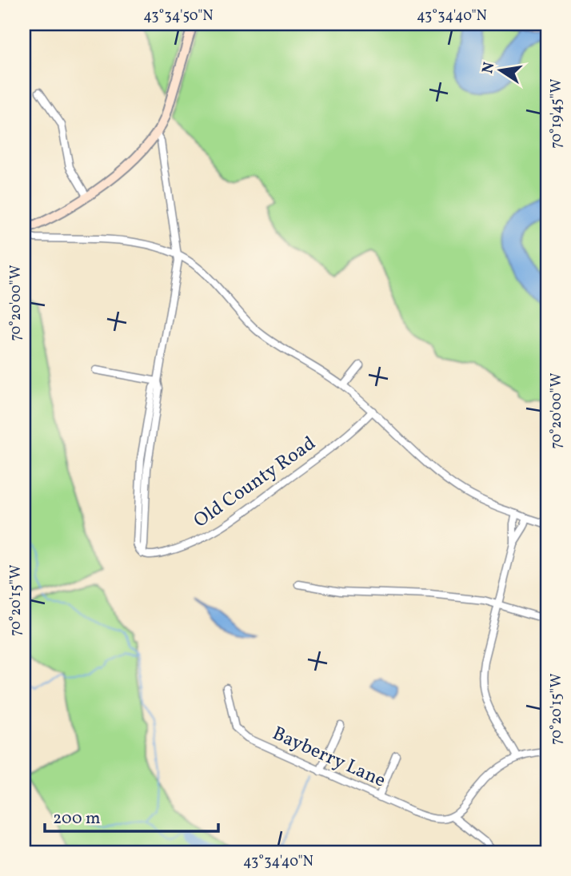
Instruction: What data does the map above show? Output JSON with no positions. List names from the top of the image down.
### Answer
{
  "streets": {
    "street": ["Old County Road", "Bayberry Lane"]
  },
  "scale_bar": "200 m",
  "north": "left",
  "coordinates": [
    "43°34'50\"N",
    "43°34'40\"N",
    "70°19'45\"W",
    "70°20'00\"W",
    "70°20'15\"W"
  ]
}
